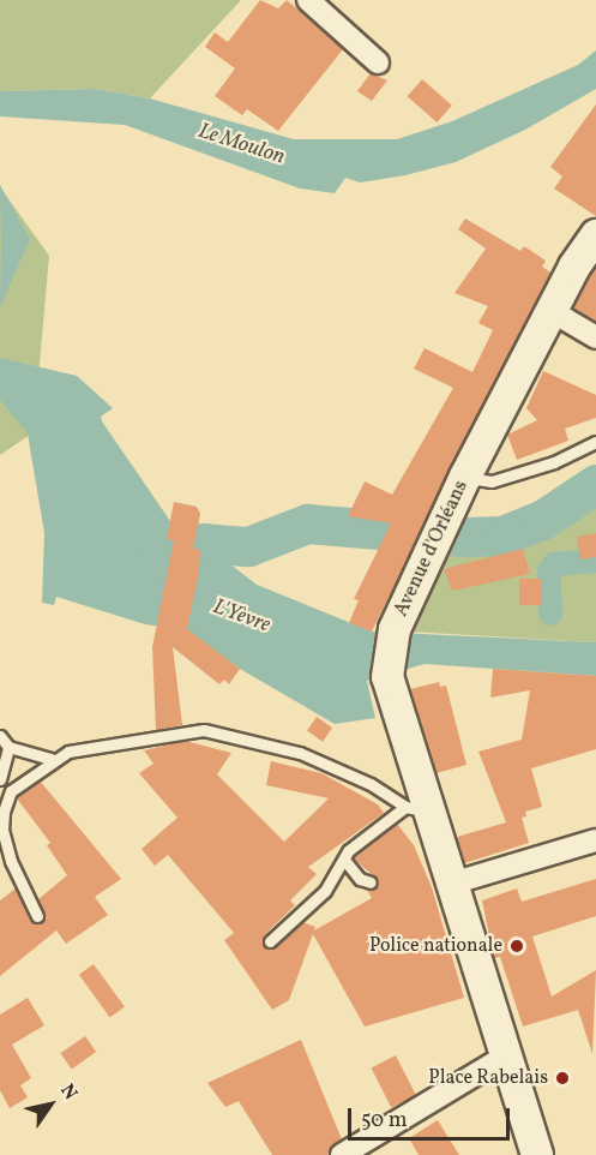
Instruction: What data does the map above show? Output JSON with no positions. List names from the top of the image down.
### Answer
{
  "streets": {
    "main road": ["Avenue d'Orléans"]
  },
  "water": ["Le Moulon", "L'Yèvre"],
  "places": ["Police nationale", "Place Rabelais"],
  "scale_bar": "50 m",
  "north": "top right"
}
